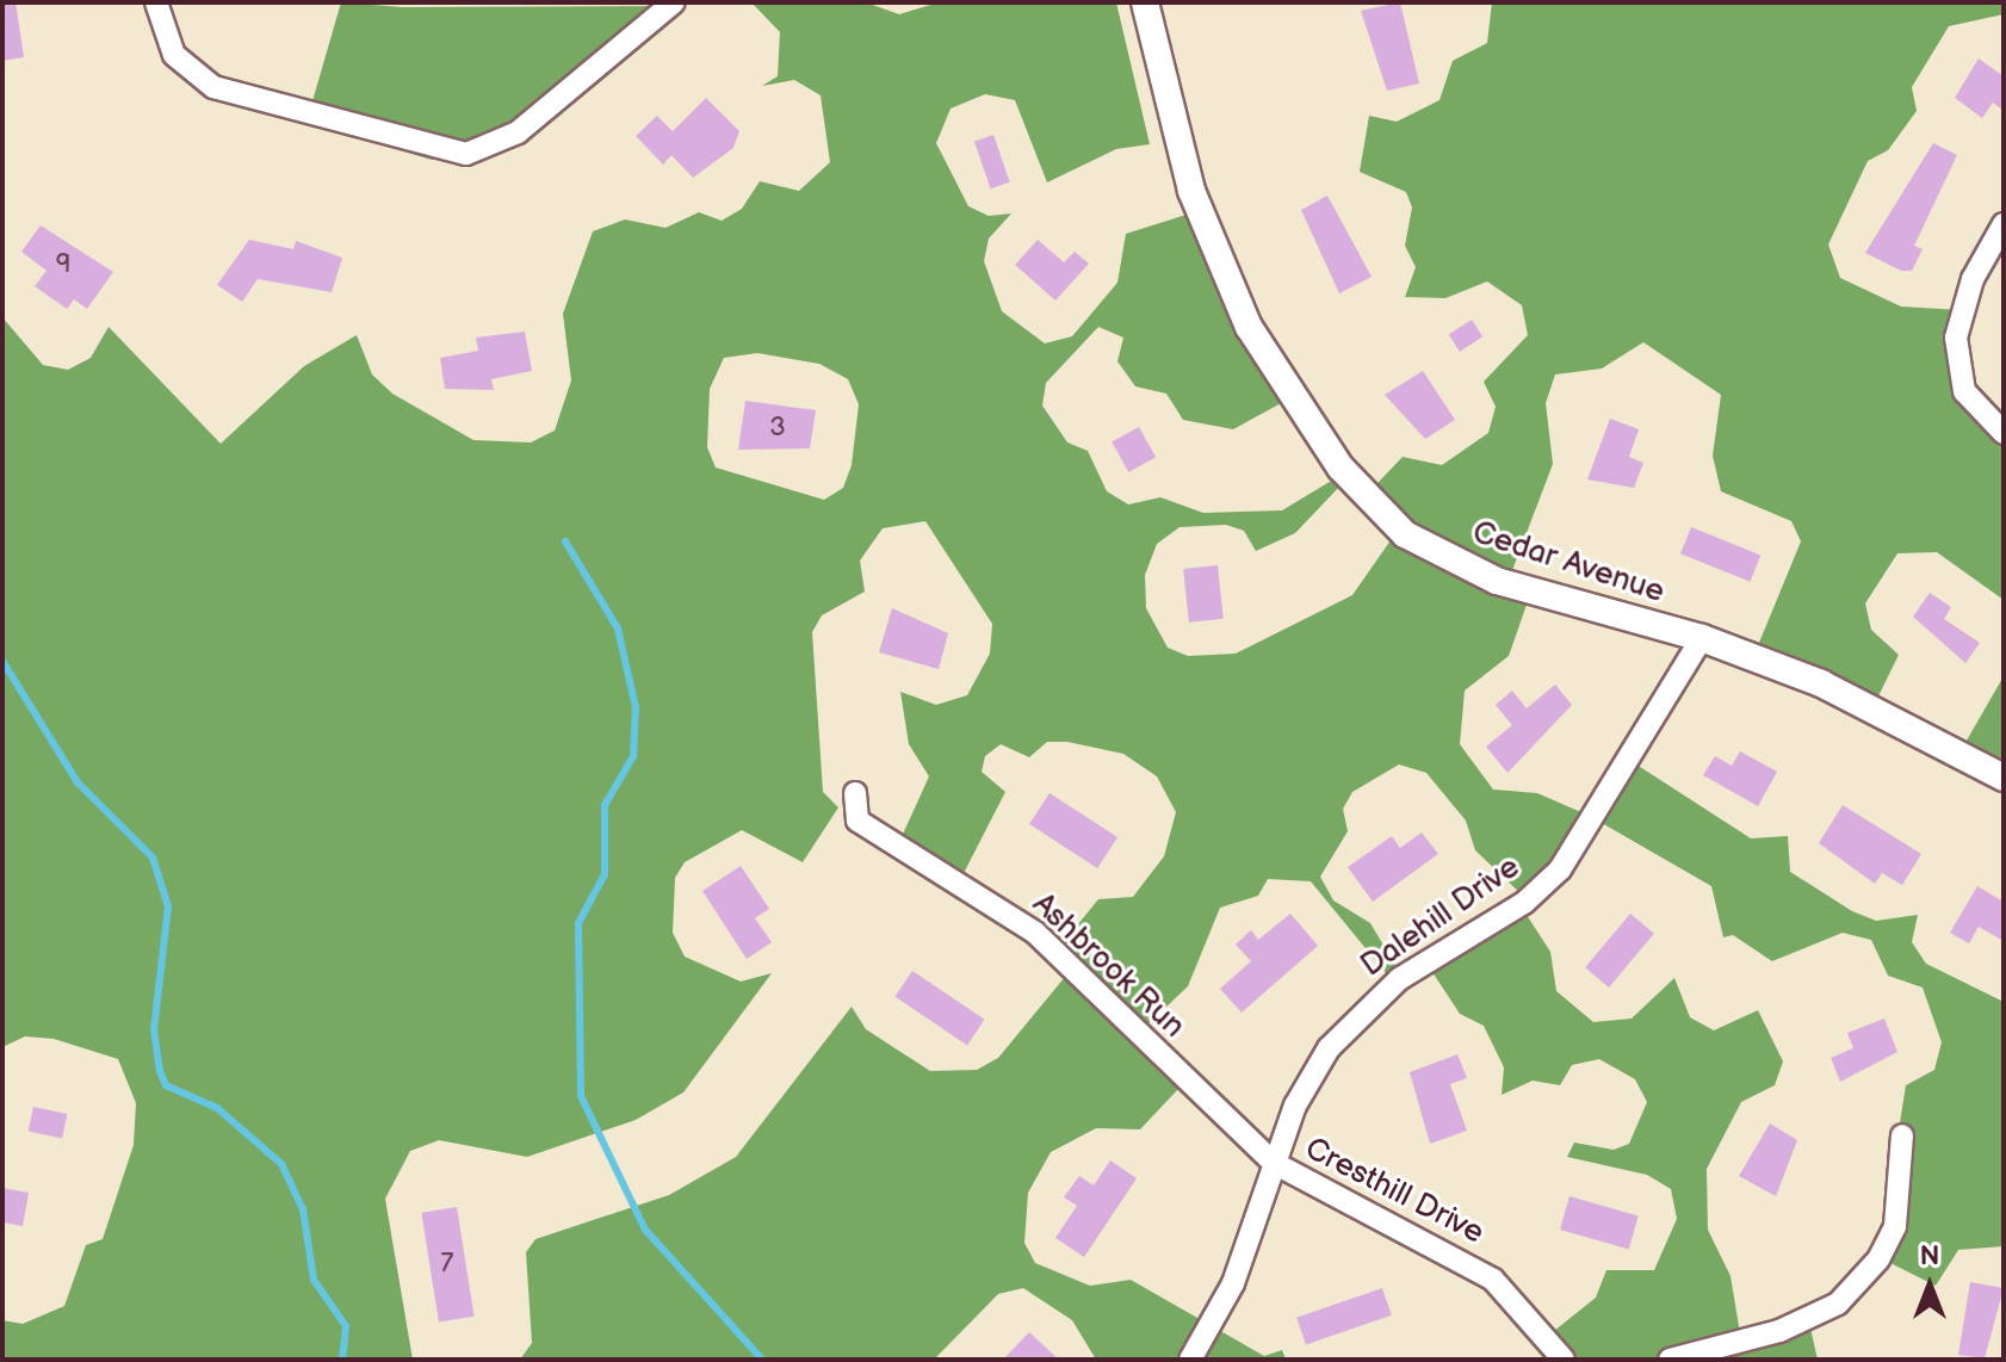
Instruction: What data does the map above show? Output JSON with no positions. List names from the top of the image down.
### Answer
{
  "streets": {
    "street": [
      "Cedar Avenue",
      "Dalehill Drive",
      "Ashbrook Run",
      "Cresthill Drive"
    ]
  },
  "crossings": [
    ["Cedar Avenue", "Dalehill Drive"],
    ["Dalehill Drive", "Ashbrook Run"],
    ["Dalehill Drive", "Cresthill Drive"],
    ["Ashbrook Run", "Cresthill Drive"]
  ],
  "house_numbers": ["9", "3", "7"],
  "north": "top"
}
